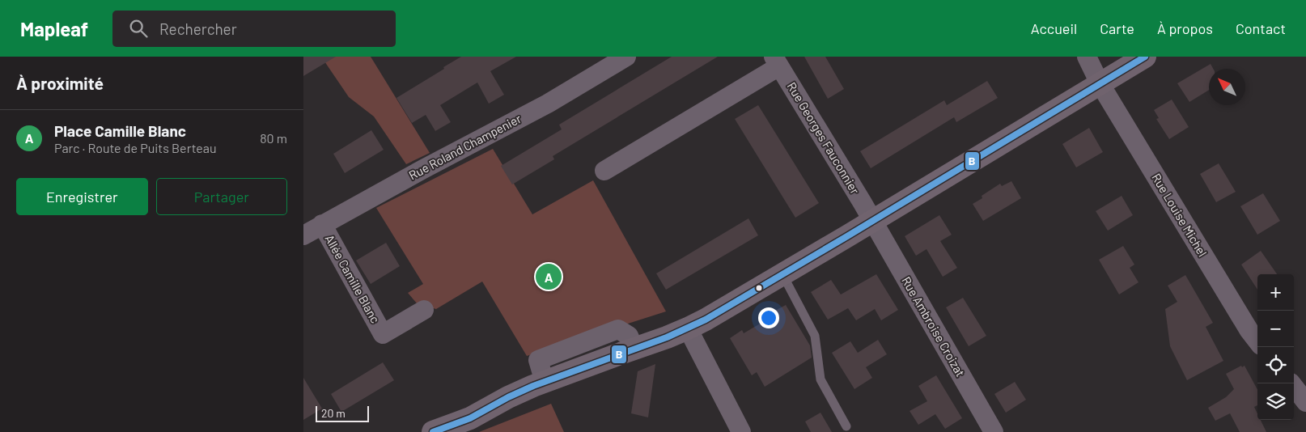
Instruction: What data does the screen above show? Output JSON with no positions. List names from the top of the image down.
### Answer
{
  "streets": {
    "street": [
      "Rue Georges Fauconnier",
      "Rue Roland Champenier",
      "Rue Louise Michel",
      "Allée Camille Blanc",
      "Rue Ambroise Croizat"
    ]
  },
  "crossings": [
    ["Rue Georges Fauconnier", "Rue Ambroise Croizat"],
    ["Rue Roland Champenier", "Allée Camille Blanc"]
  ],
  "lines": ["transit line B"],
  "scale_bar": "20 m",
  "north": "top left",
  "page": {
    "header": "Mapleaf",
    "search": "Rechercher",
    "nav": [
      "Accueil",
      "Carte",
      "À propos",
      "Contact"
    ],
    "heading": "À proximité",
    "list": [
      {
        "mark": "A",
        "name": "Place Camille Blanc",
        "note": "Parc · Route de Puits Berteau",
        "value": "80 m"
      }
    ],
    "buttons": ["Enregistrer", "Partager"],
    "pins": "A",
    "map_buttons": ["+", "−"],
    "scale": "20 m"
  }
}
